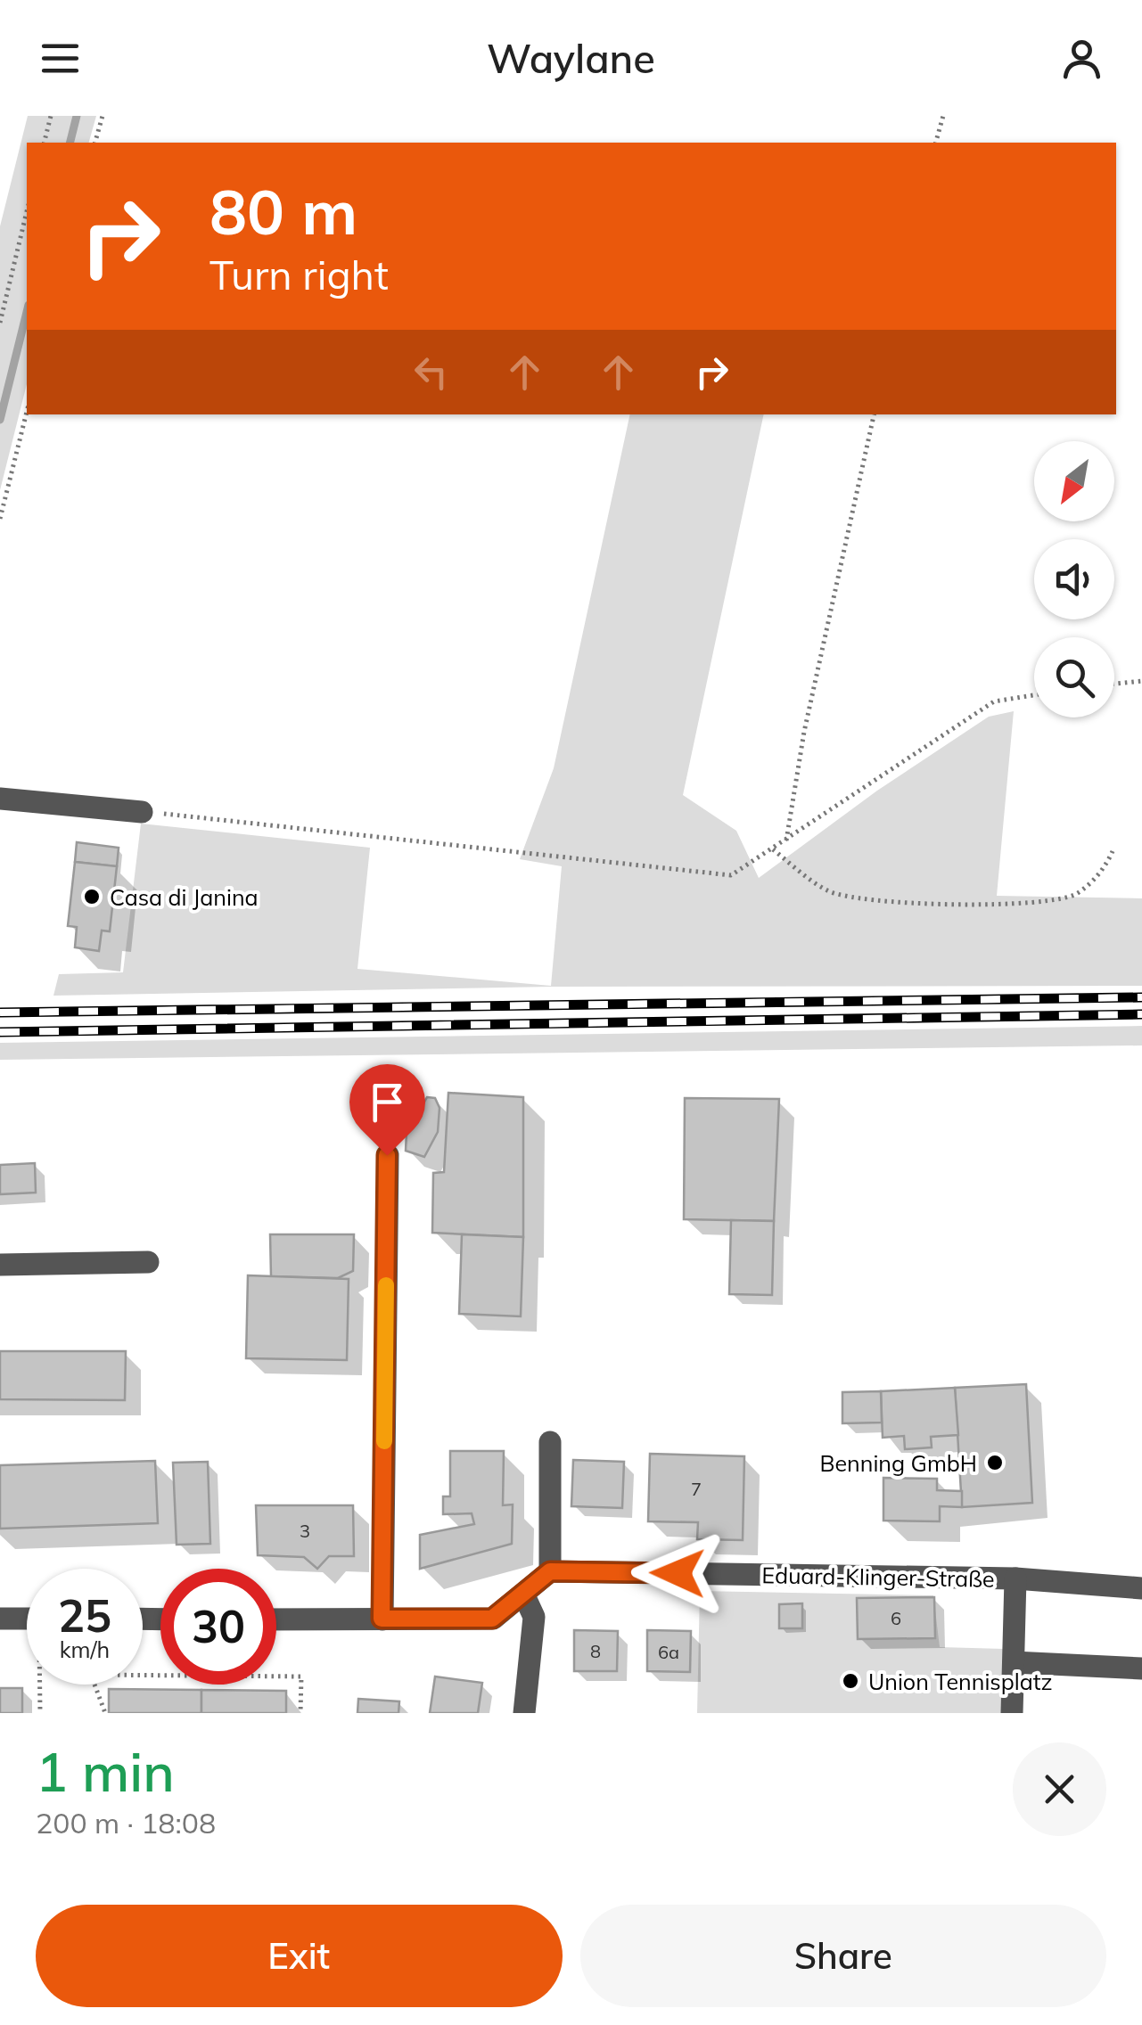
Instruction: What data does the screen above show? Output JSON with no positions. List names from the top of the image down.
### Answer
{
  "streets": {
    "street": ["Eduard-Klinger-Straße"]
  },
  "places": ["Casa di Janina", "Benning GmbH", "Union Tennisplatz"],
  "house_numbers": [
    "7",
    "3",
    "6",
    "8",
    "6a"
  ],
  "north": "bottom left",
  "page": {
    "header": "Waylane",
    "turn": ["80 m", "Turn right"],
    "speed": "25 km/h",
    "limit": "30",
    "heading": ["1 min", "200 m · 18:08"],
    "buttons": ["Exit", "Share"]
  }
}
